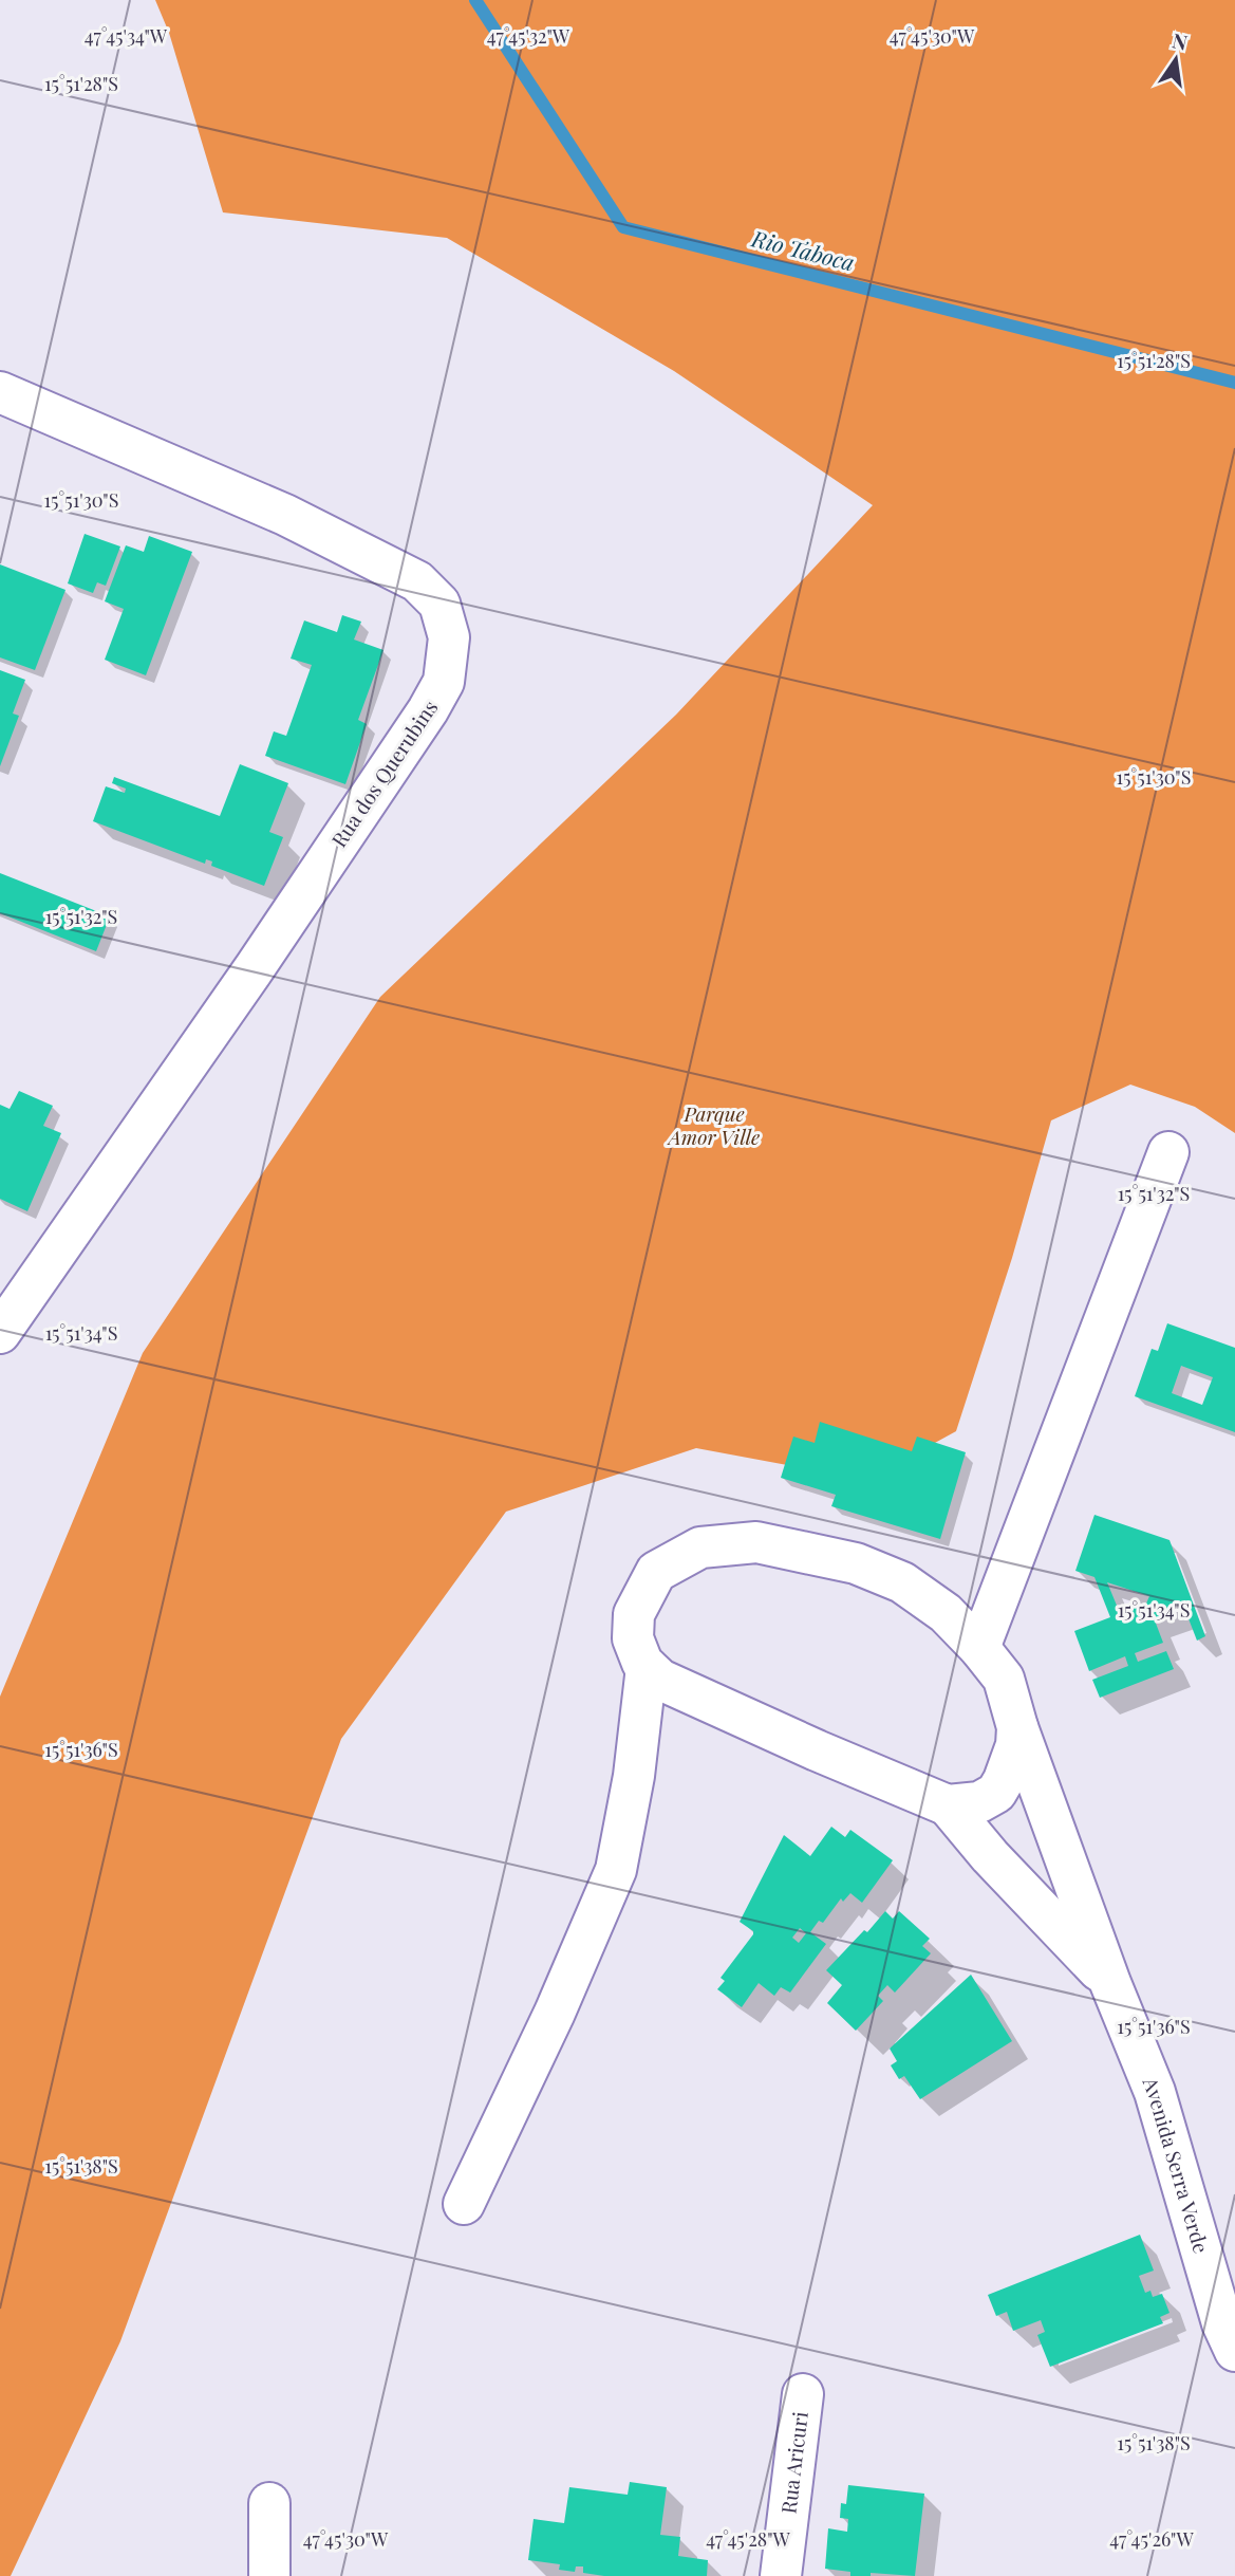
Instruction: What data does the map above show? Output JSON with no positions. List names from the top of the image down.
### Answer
{
  "streets": {
    "street": ["Rua dos Querubins", "Avenida Serra Verde", "Rua Aricuri"]
  },
  "water": ["Rio Taboca"],
  "parks": ["Parque Amor Ville"],
  "north": "top",
  "coordinates": [
    "47°45'34\"W",
    "47°45'32\"W",
    "47°45'30\"W",
    "15°51'28\"S",
    "15°51'30\"S",
    "15°51'32\"S",
    "15°51'34\"S",
    "15°51'36\"S",
    "15°51'38\"S",
    "47°45'28\"W",
    "47°45'26\"W"
  ]
}
